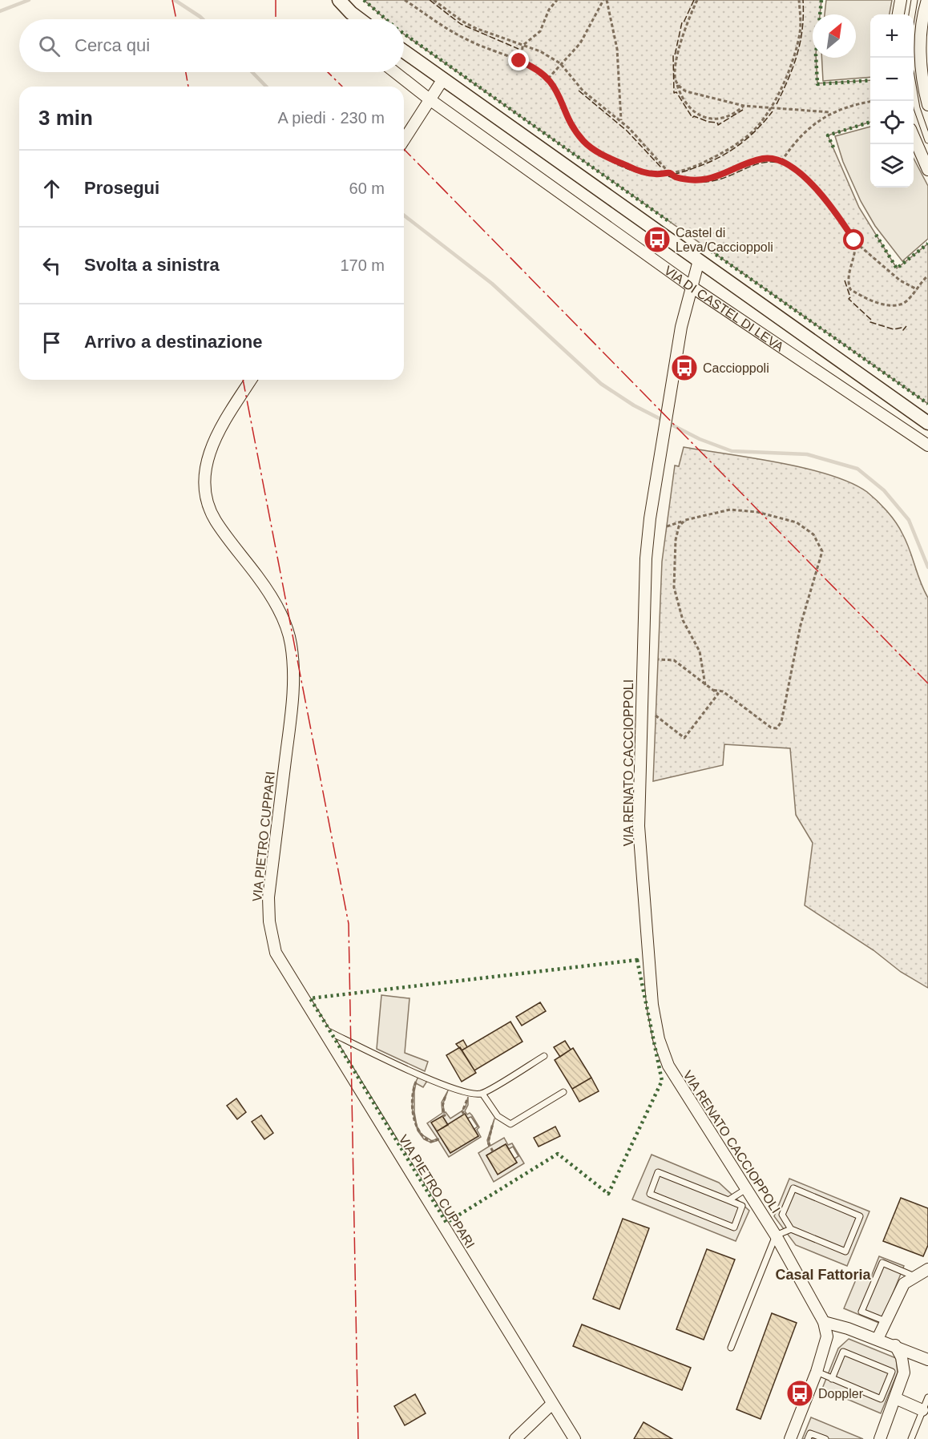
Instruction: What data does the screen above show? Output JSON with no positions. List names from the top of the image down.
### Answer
{
  "streets": {
    "street": ["VIA DI CASTEL DI LEVA", "VIA RENATO CACCIOPPOLI", "VIA PIETRO CUPPARI"]
  },
  "crossings": [
    ["VIA DI CASTEL DI LEVA", "VIA RENATO CACCIOPPOLI"]
  ],
  "districts": ["Casal Fattoria"],
  "places": {
    "bus stop": ["Castel di Leva/Caccioppoli", "Caccioppoli", "Doppler"]
  },
  "north": "top right",
  "page": {
    "map_buttons": ["+", "−"],
    "search": "Cerca qui",
    "heading": ["3 min", "A piedi · 230 m"],
    "list": [
      ["Prosegui", "60 m"],
      ["Svolta a sinistra", "170 m"],
      "Arrivo a destinazione"
    ]
  }
}
